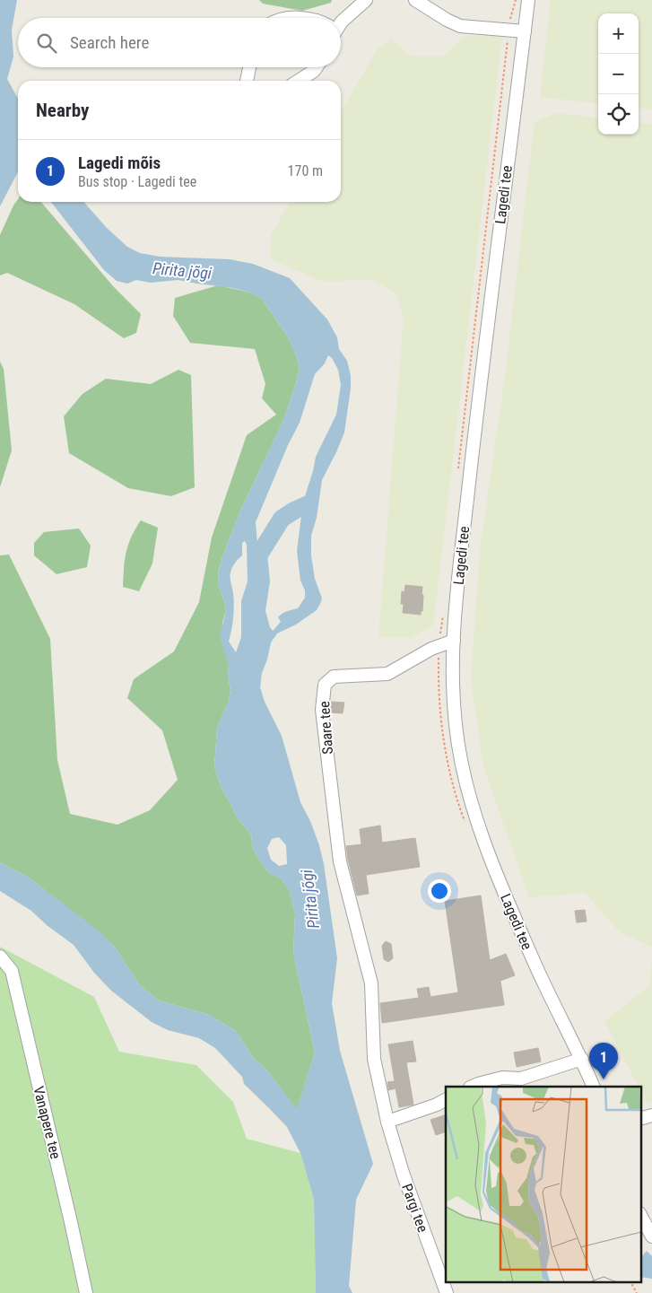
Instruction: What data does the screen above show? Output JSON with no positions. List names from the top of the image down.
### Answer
{
  "streets": {
    "street": [
      "Lagedi tee",
      "Saare tee",
      "Vanapere tee",
      "Pargi tee"
    ]
  },
  "crossings": [
    ["Lagedi tee", "Saare tee"],
    ["Saare tee", "Pargi tee"]
  ],
  "water": ["Pirita jõgi"],
  "page": {
    "map_buttons": ["+", "−"],
    "search": "Search here",
    "heading": "Nearby",
    "list": [
      {
        "mark": "1",
        "name": "Lagedi mõis",
        "note": "Bus stop · Lagedi tee",
        "value": "170 m"
      }
    ],
    "pins": "1"
  }
}
